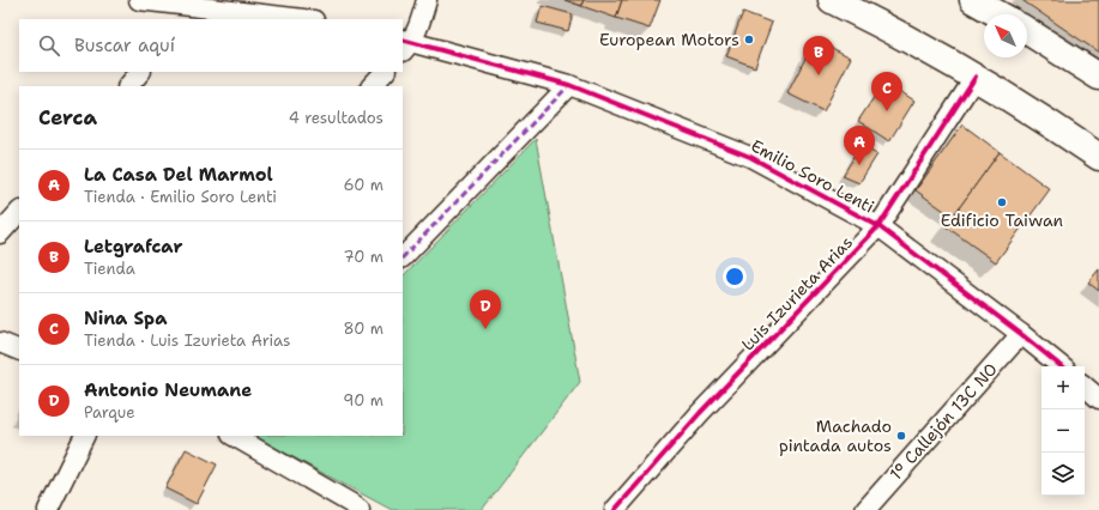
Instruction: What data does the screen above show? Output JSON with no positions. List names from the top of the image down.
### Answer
{
  "streets": {
    "street": ["Emilio Soro Lenti", "Luis Izurieta Arias", "1º Callejón 13C NO"]
  },
  "crossings": [
    ["Emilio Soro Lenti", "Luis Izurieta Arias"],
    ["Emilio Soro Lenti", "1º Callejón 13C NO"]
  ],
  "places": ["European Motors", "Edificio Taiwan", "Machado pintada autos"],
  "north": "top left",
  "page": {
    "search": "Buscar aquí",
    "pins": [
      "B",
      "C",
      "A",
      "D"
    ],
    "heading": ["Cerca", "4 resultados"],
    "list": [
      {
        "mark": "A",
        "name": "La Casa Del Marmol",
        "note": "Tienda · Emilio Soro Lenti",
        "value": "60 m"
      },
      {
        "mark": "B",
        "name": "Letgrafcar",
        "note": "Tienda",
        "value": "70 m"
      },
      {
        "mark": "C",
        "name": "Nina Spa",
        "note": "Tienda · Luis Izurieta Arias",
        "value": "80 m"
      },
      {
        "mark": "D",
        "name": "Antonio Neumane",
        "note": "Parque",
        "value": "90 m"
      }
    ],
    "map_buttons": ["+", "−"]
  }
}
